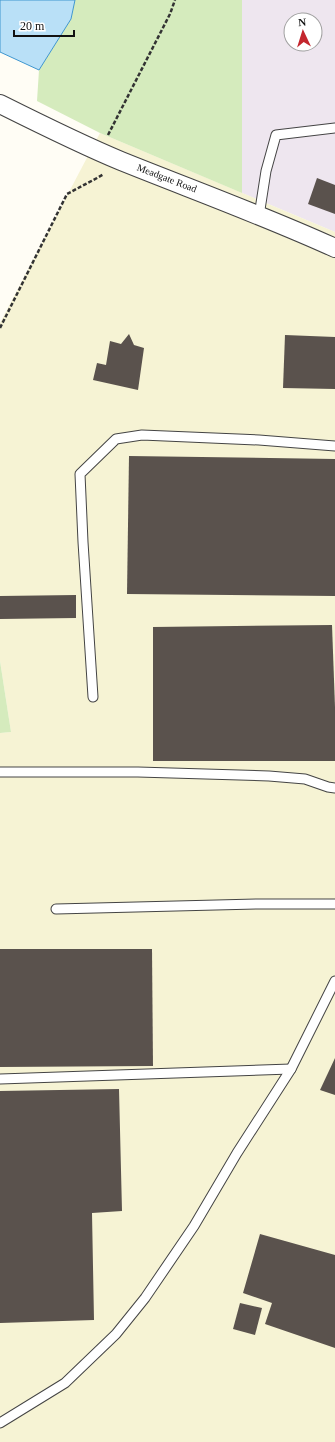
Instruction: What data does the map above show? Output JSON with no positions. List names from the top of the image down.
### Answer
{
  "streets": {
    "street": ["Meadgate Road"]
  },
  "scale_bar": "20 m",
  "north": "top"
}
